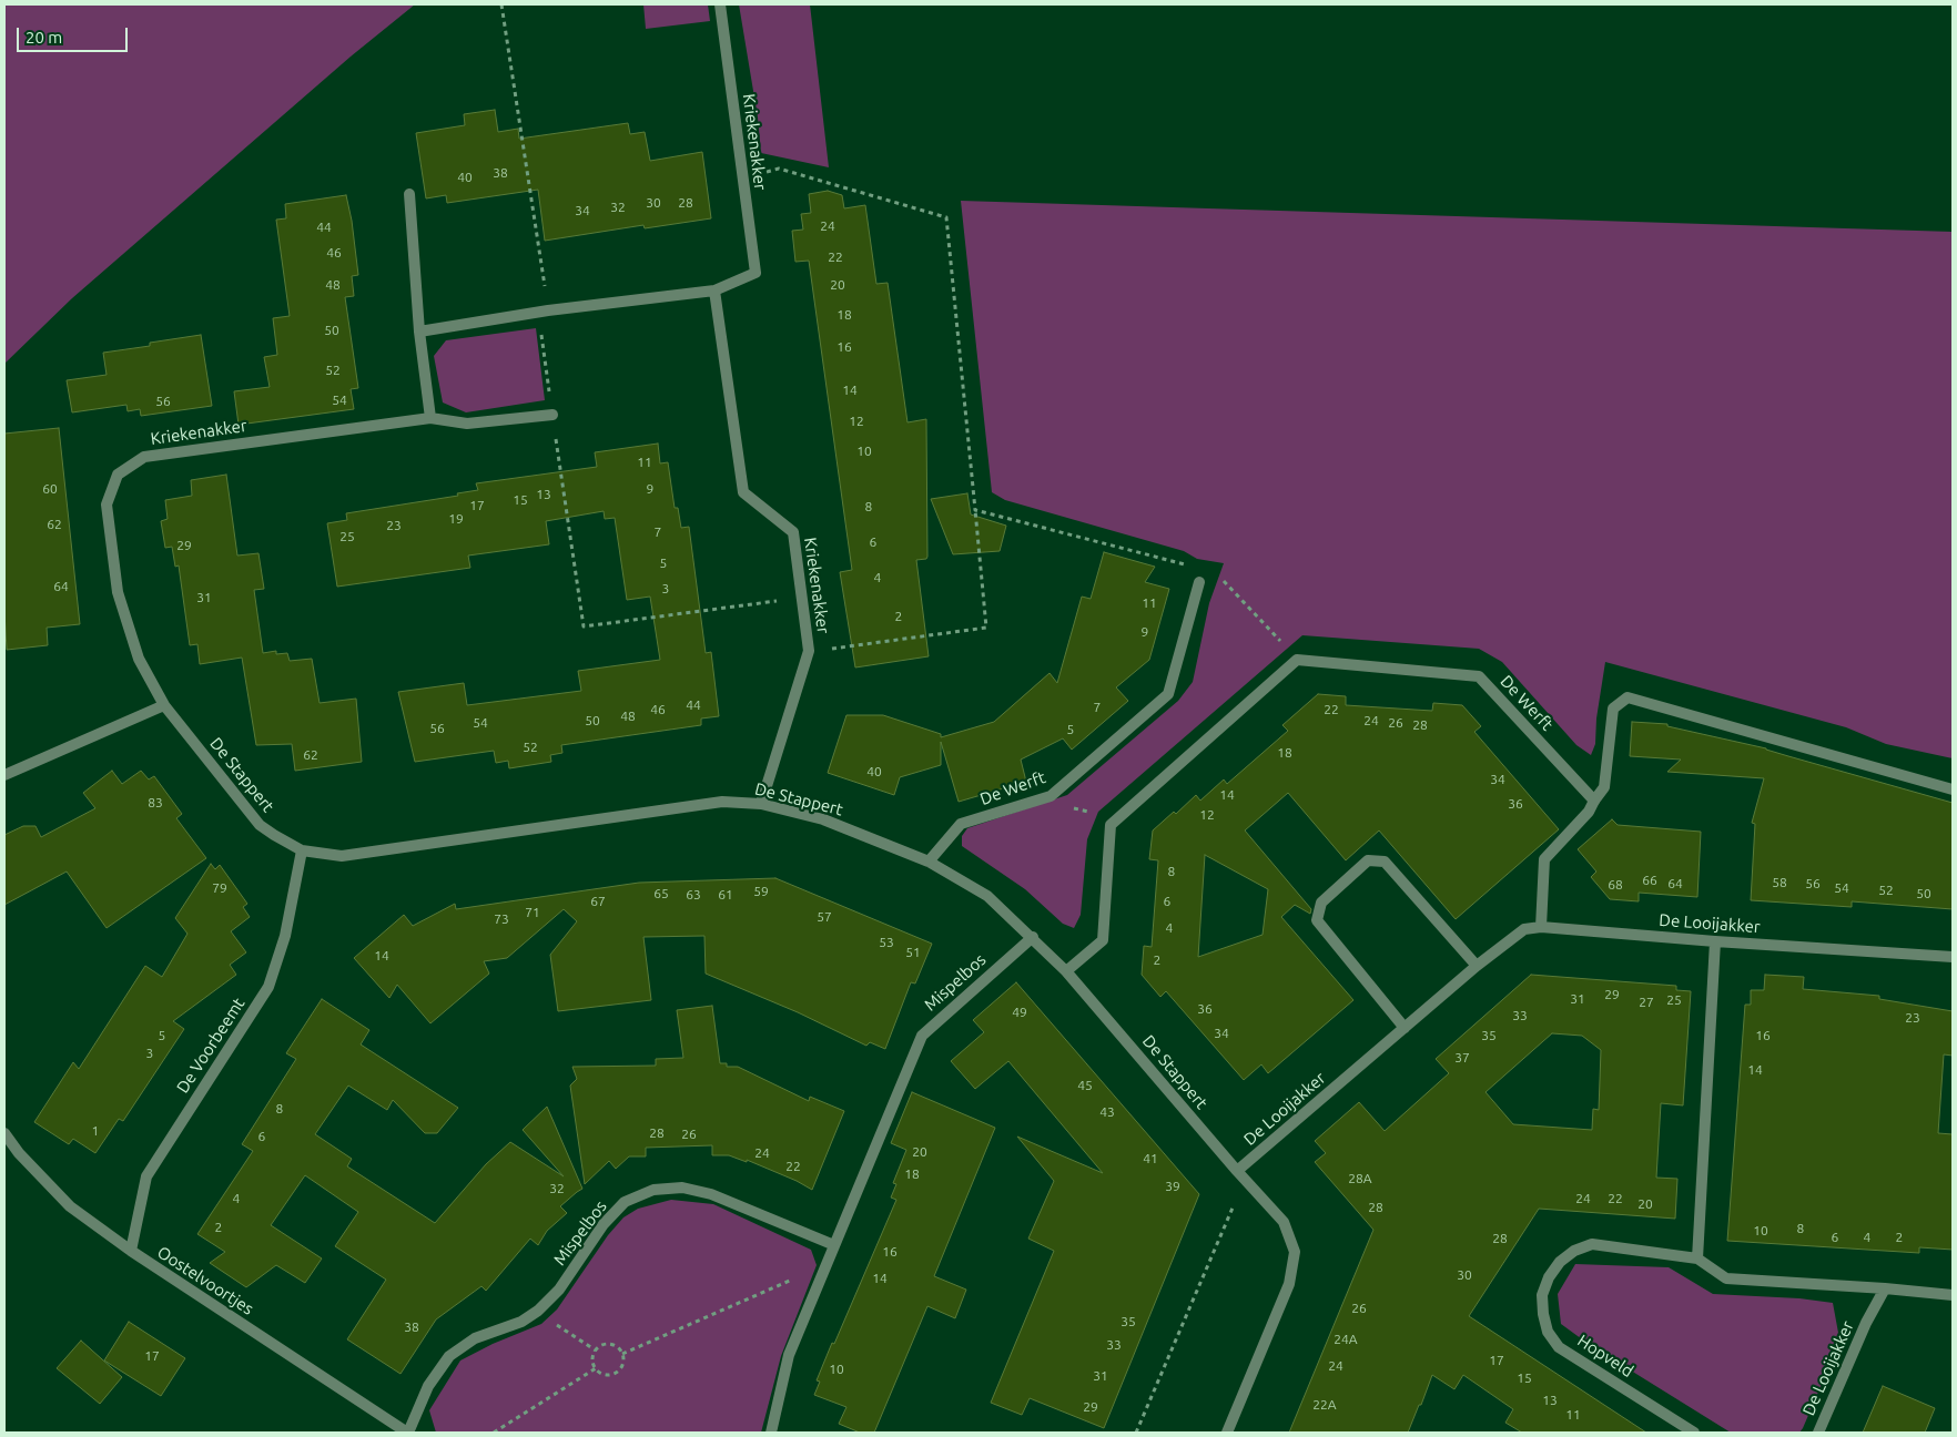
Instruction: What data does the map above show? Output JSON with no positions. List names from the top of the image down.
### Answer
{
  "streets": {
    "street": [
      "Kriekenakker",
      "De Werft",
      "De Stappert",
      "De Looijakker",
      "Mispelbos",
      "De Voorbeemt",
      "Oostelvoortjes",
      "Hopveld"
    ]
  },
  "crossings": [
    ["Kriekenakker", "De Stappert"],
    ["De Werft", "De Stappert"],
    ["De Stappert", "De Looijakker"],
    ["De Stappert", "Mispelbos"],
    ["De Stappert", "De Voorbeemt"],
    ["De Looijakker", "Hopveld"],
    ["Mispelbos", "Oostelvoortjes"],
    ["De Voorbeemt", "Oostelvoortjes"]
  ],
  "house_numbers": [
    "38",
    "40",
    "30",
    "28",
    "32",
    "34",
    "24",
    "44",
    "46",
    "22",
    "48",
    "20",
    "18",
    "50",
    "16",
    "52",
    "14",
    "54",
    "56",
    "12",
    "10",
    "11",
    "60",
    "9",
    "13",
    "15",
    "17",
    "8",
    "19",
    "62",
    "23",
    "7",
    "25",
    "6",
    "29",
    "5",
    "4",
    "64",
    "3",
    "31",
    "11",
    "2",
    "9",
    "44",
    "7",
    "46",
    "22",
    "48",
    "50",
    "24",
    "54",
    "26",
    "28",
    "56",
    "5",
    "52",
    "18",
    "62",
    "40",
    "34",
    "14",
    "83",
    "36",
    "12",
    "8",
    "66",
    "58",
    "64",
    "56",
    "68",
    "79",
    "54",
    "52",
    "59",
    "65",
    "50",
    "63",
    "61",
    "67",
    "6",
    "71",
    "57",
    "73",
    "4",
    "53",
    "51",
    "14",
    "2",
    "29",
    "31",
    "25",
    "27",
    "36",
    "49",
    "33",
    "23",
    "34",
    "5",
    "35",
    "16",
    "3",
    "37",
    "14",
    "45",
    "8",
    "43",
    "1",
    "28",
    "26",
    "6",
    "20",
    "24",
    "41",
    "22",
    "18",
    "28A",
    "39",
    "32",
    "4",
    "24",
    "22",
    "20",
    "28",
    "2",
    "8",
    "10",
    "6",
    "4",
    "2",
    "28",
    "16",
    "30",
    "14",
    "26",
    "35",
    "38",
    "24A",
    "33",
    "17",
    "17",
    "24",
    "10",
    "31",
    "15",
    "13",
    "22A",
    "29",
    "11"
  ],
  "scale_bar": "20 m"
}
